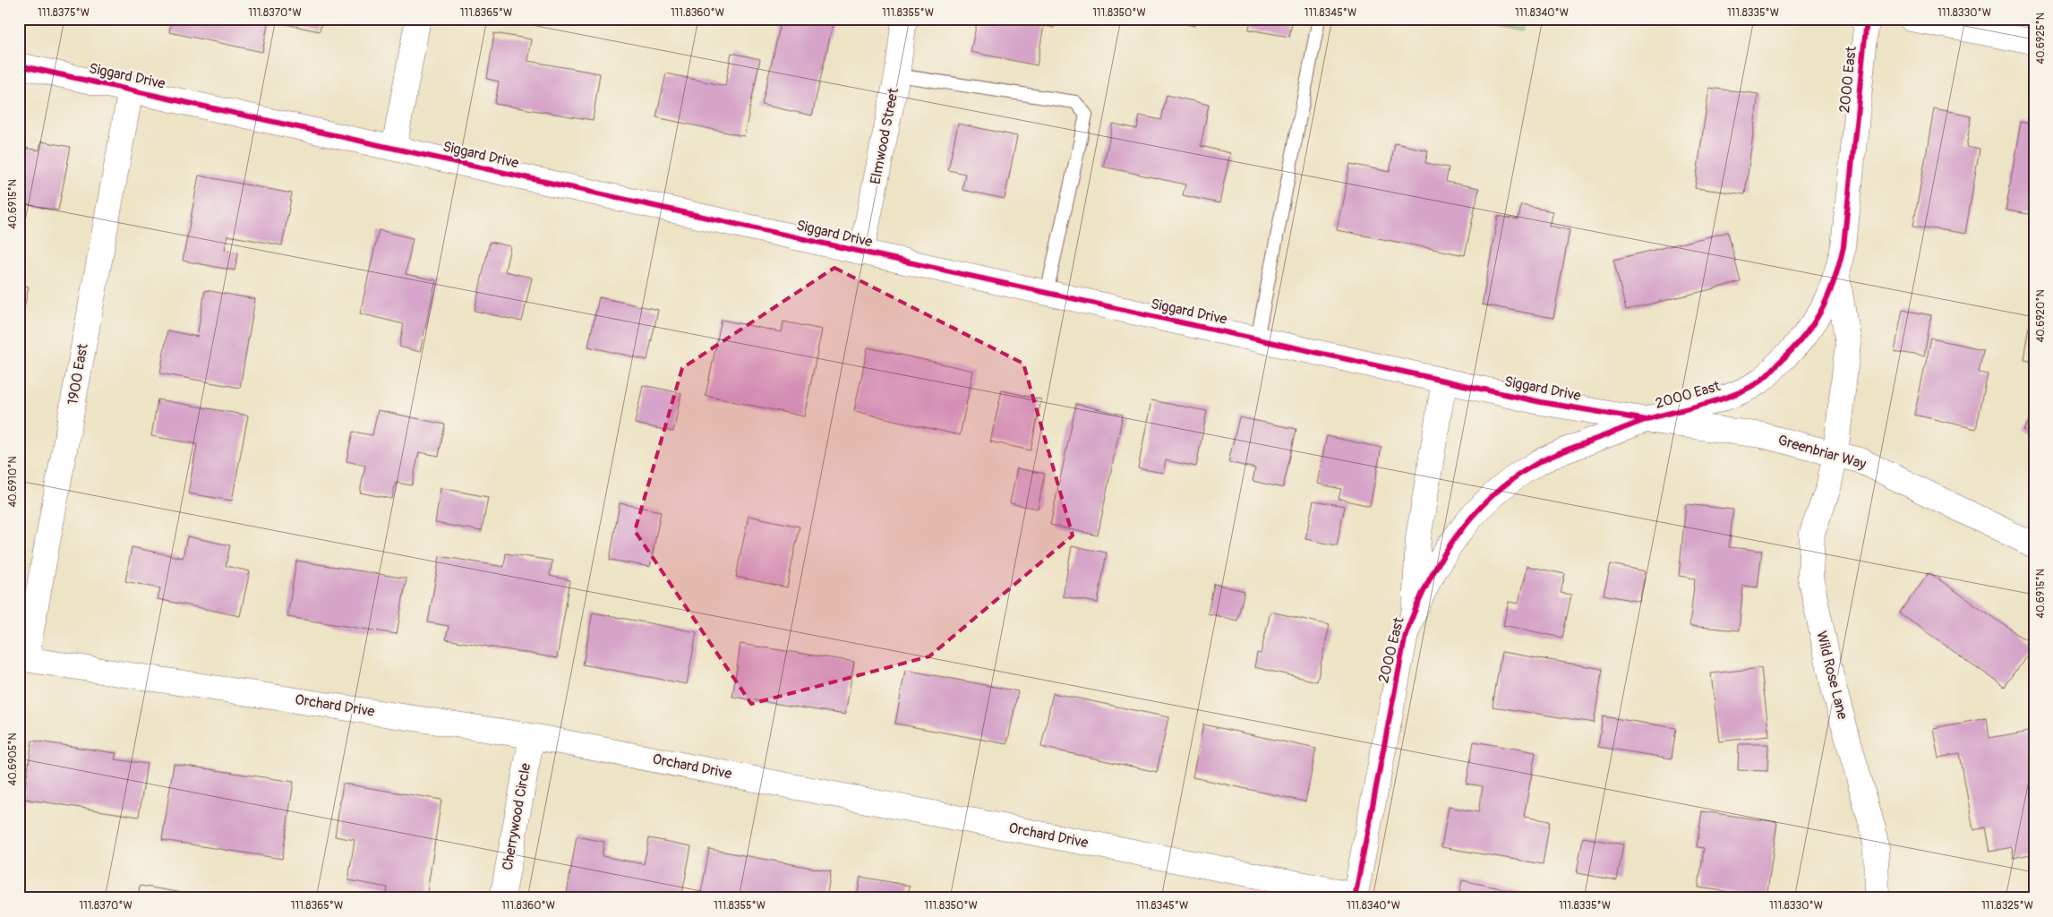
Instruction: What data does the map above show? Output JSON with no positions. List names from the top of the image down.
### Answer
{
  "streets": {
    "street": [
      "Siggard Drive",
      "2000 East",
      "Elmwood Street",
      "1900 East",
      "Greenbriar Way",
      "Wild Rose Lane",
      "Orchard Drive",
      "Cherrywood Circle"
    ]
  },
  "crossings": [
    ["Siggard Drive", "2000 East"],
    ["Siggard Drive", "Elmwood Street"],
    ["Siggard Drive", "1900 East"],
    ["Siggard Drive", "Greenbriar Way"],
    ["2000 East", "Greenbriar Way"],
    ["2000 East", "Wild Rose Lane"],
    ["2000 East", "Orchard Drive"],
    ["1900 East", "Orchard Drive"],
    ["Greenbriar Way", "Wild Rose Lane"],
    ["Orchard Drive", "Cherrywood Circle"]
  ],
  "coordinates": [
    "111.8375°W",
    "111.8370°W",
    "111.8365°W",
    "111.8360°W",
    "111.8355°W",
    "111.8350°W",
    "111.8345°W",
    "111.8340°W",
    "111.8335°W",
    "111.8330°W",
    "40.6925°N",
    "40.6915°N",
    "40.6920°N",
    "40.6910°N",
    "40.6905°N",
    "111.8325°W"
  ]
}
